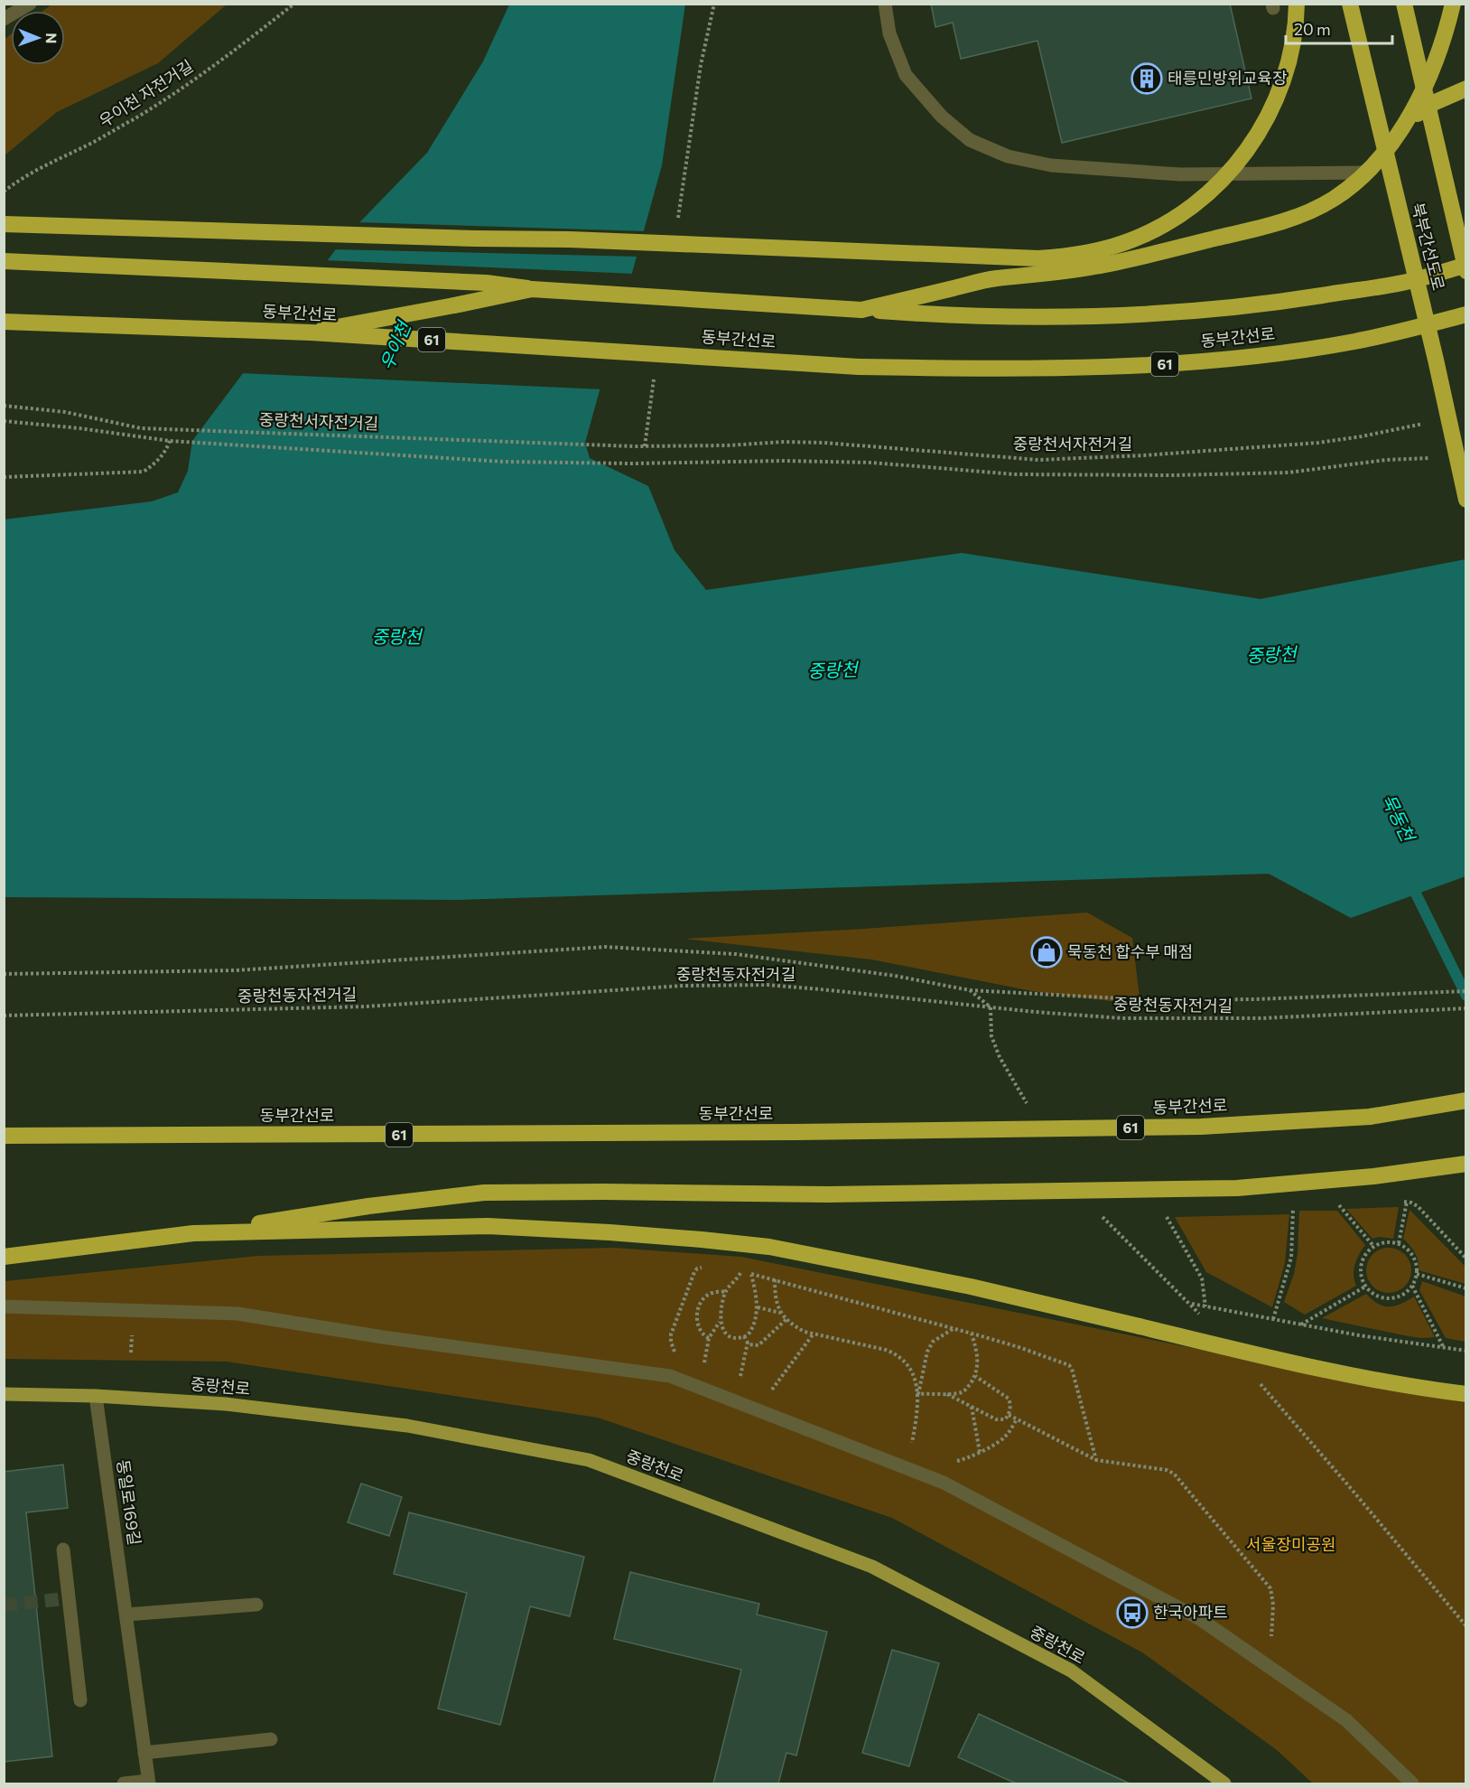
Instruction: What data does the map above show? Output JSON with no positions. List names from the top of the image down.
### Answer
{
  "streets": {
    "highway": ["북부간선도로", "동부간선로", "61"],
    "main road": ["중랑천로"],
    "street": ["동일로169길"],
    "path": ["우이천 자전거길", "중랑천서자전거길", "중랑천동자전거길"]
  },
  "crossings": [
    ["중랑천로", "동일로169길"]
  ],
  "water": ["우이천", "중랑천", "묵동천"],
  "parks": ["서울장미공원"],
  "places": {
    "building": ["태릉민방위교육장"],
    "shop": ["묵동천 합수부 매점"],
    "bus stop": ["한국아파트"]
  },
  "scale_bar": "20 m",
  "north": "right"
}
